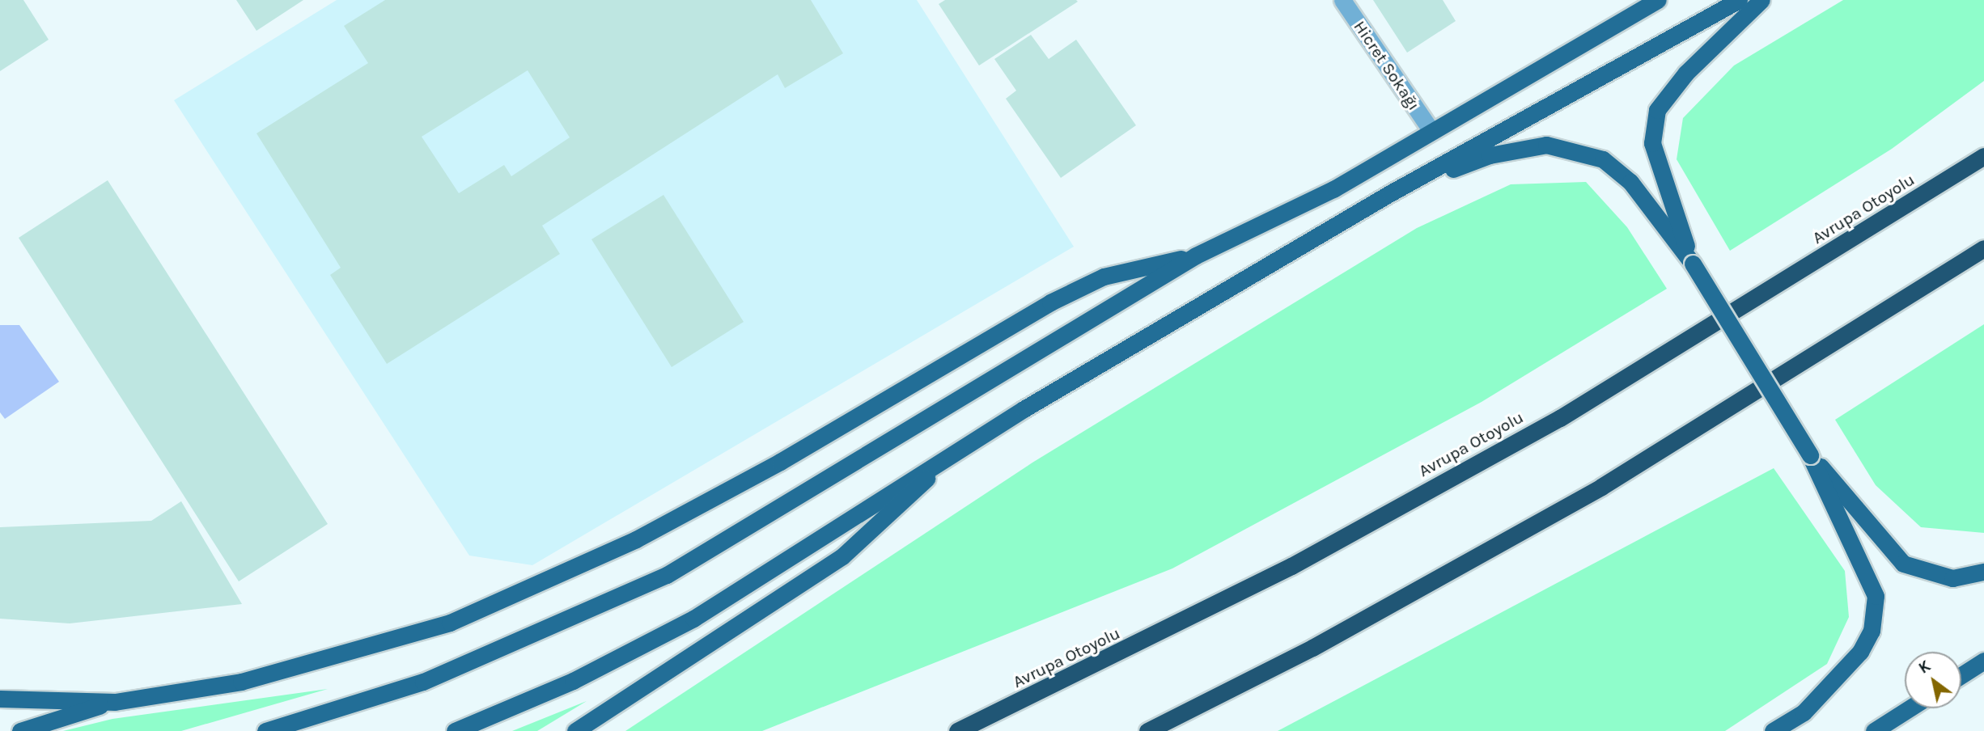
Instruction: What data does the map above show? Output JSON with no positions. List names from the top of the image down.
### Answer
{
  "streets": {
    "highway": ["Avrupa Otoyolu"],
    "street": ["Hicret Sokağı"]
  },
  "north": "top left"
}
